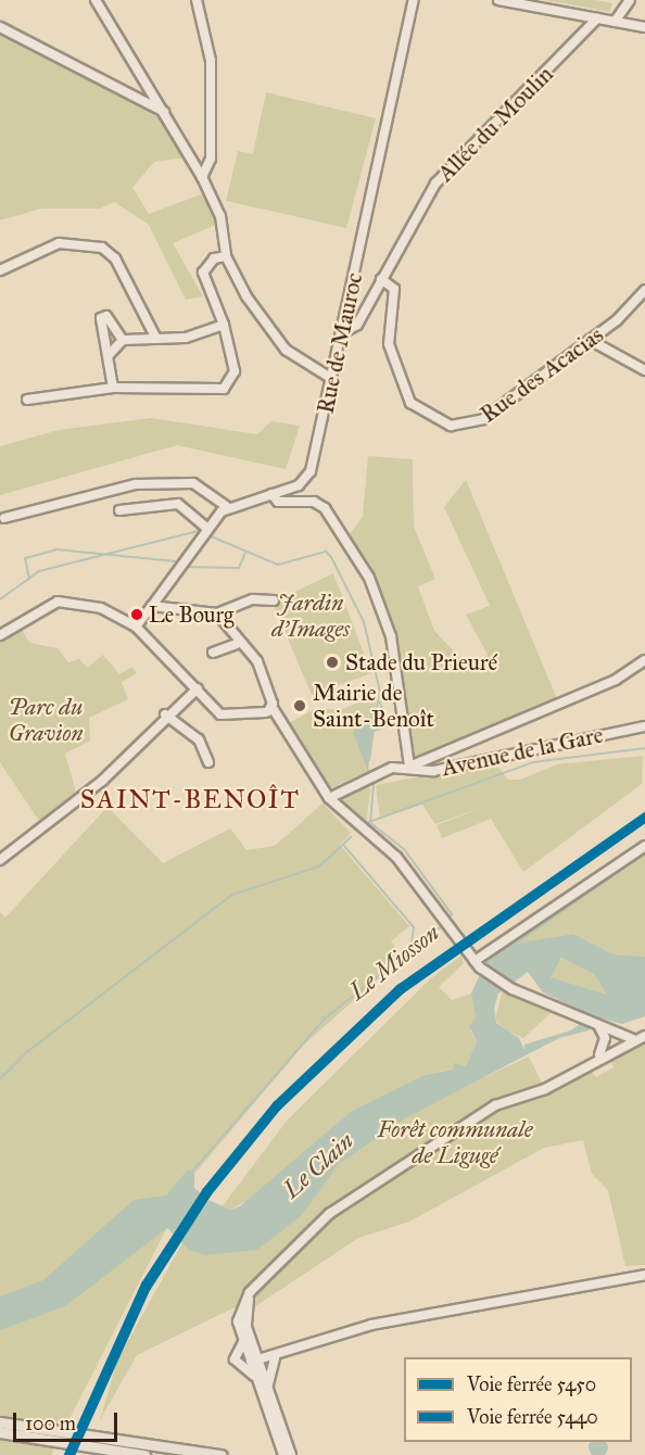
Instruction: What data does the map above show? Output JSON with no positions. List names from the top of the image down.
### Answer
{
  "streets": {
    "street": [
      "Allée du Moulin",
      "Rue de Mauroc",
      "Rue des Acacias",
      "Avenue de la Gare"
    ]
  },
  "crossings": [
    ["Allée du Moulin", "Rue de Mauroc"],
    ["Allée du Moulin", "Rue des Acacias"]
  ],
  "districts": ["SAINT-BENOÎT"],
  "water": ["Le Miosson", "Le Clain"],
  "parks": ["Jardin d'Images", "Parc du Gravion", "Forêt communale de Ligugé"],
  "places": ["Le Bourg", "Stade du Prieuré", "Mairie de Saint-Benoît"],
  "lines": ["rail line 5450", "rail line 5440"],
  "legend": ["Voie ferrée 5450", "Voie ferrée 5440"],
  "scale_bar": "100 m"
}
